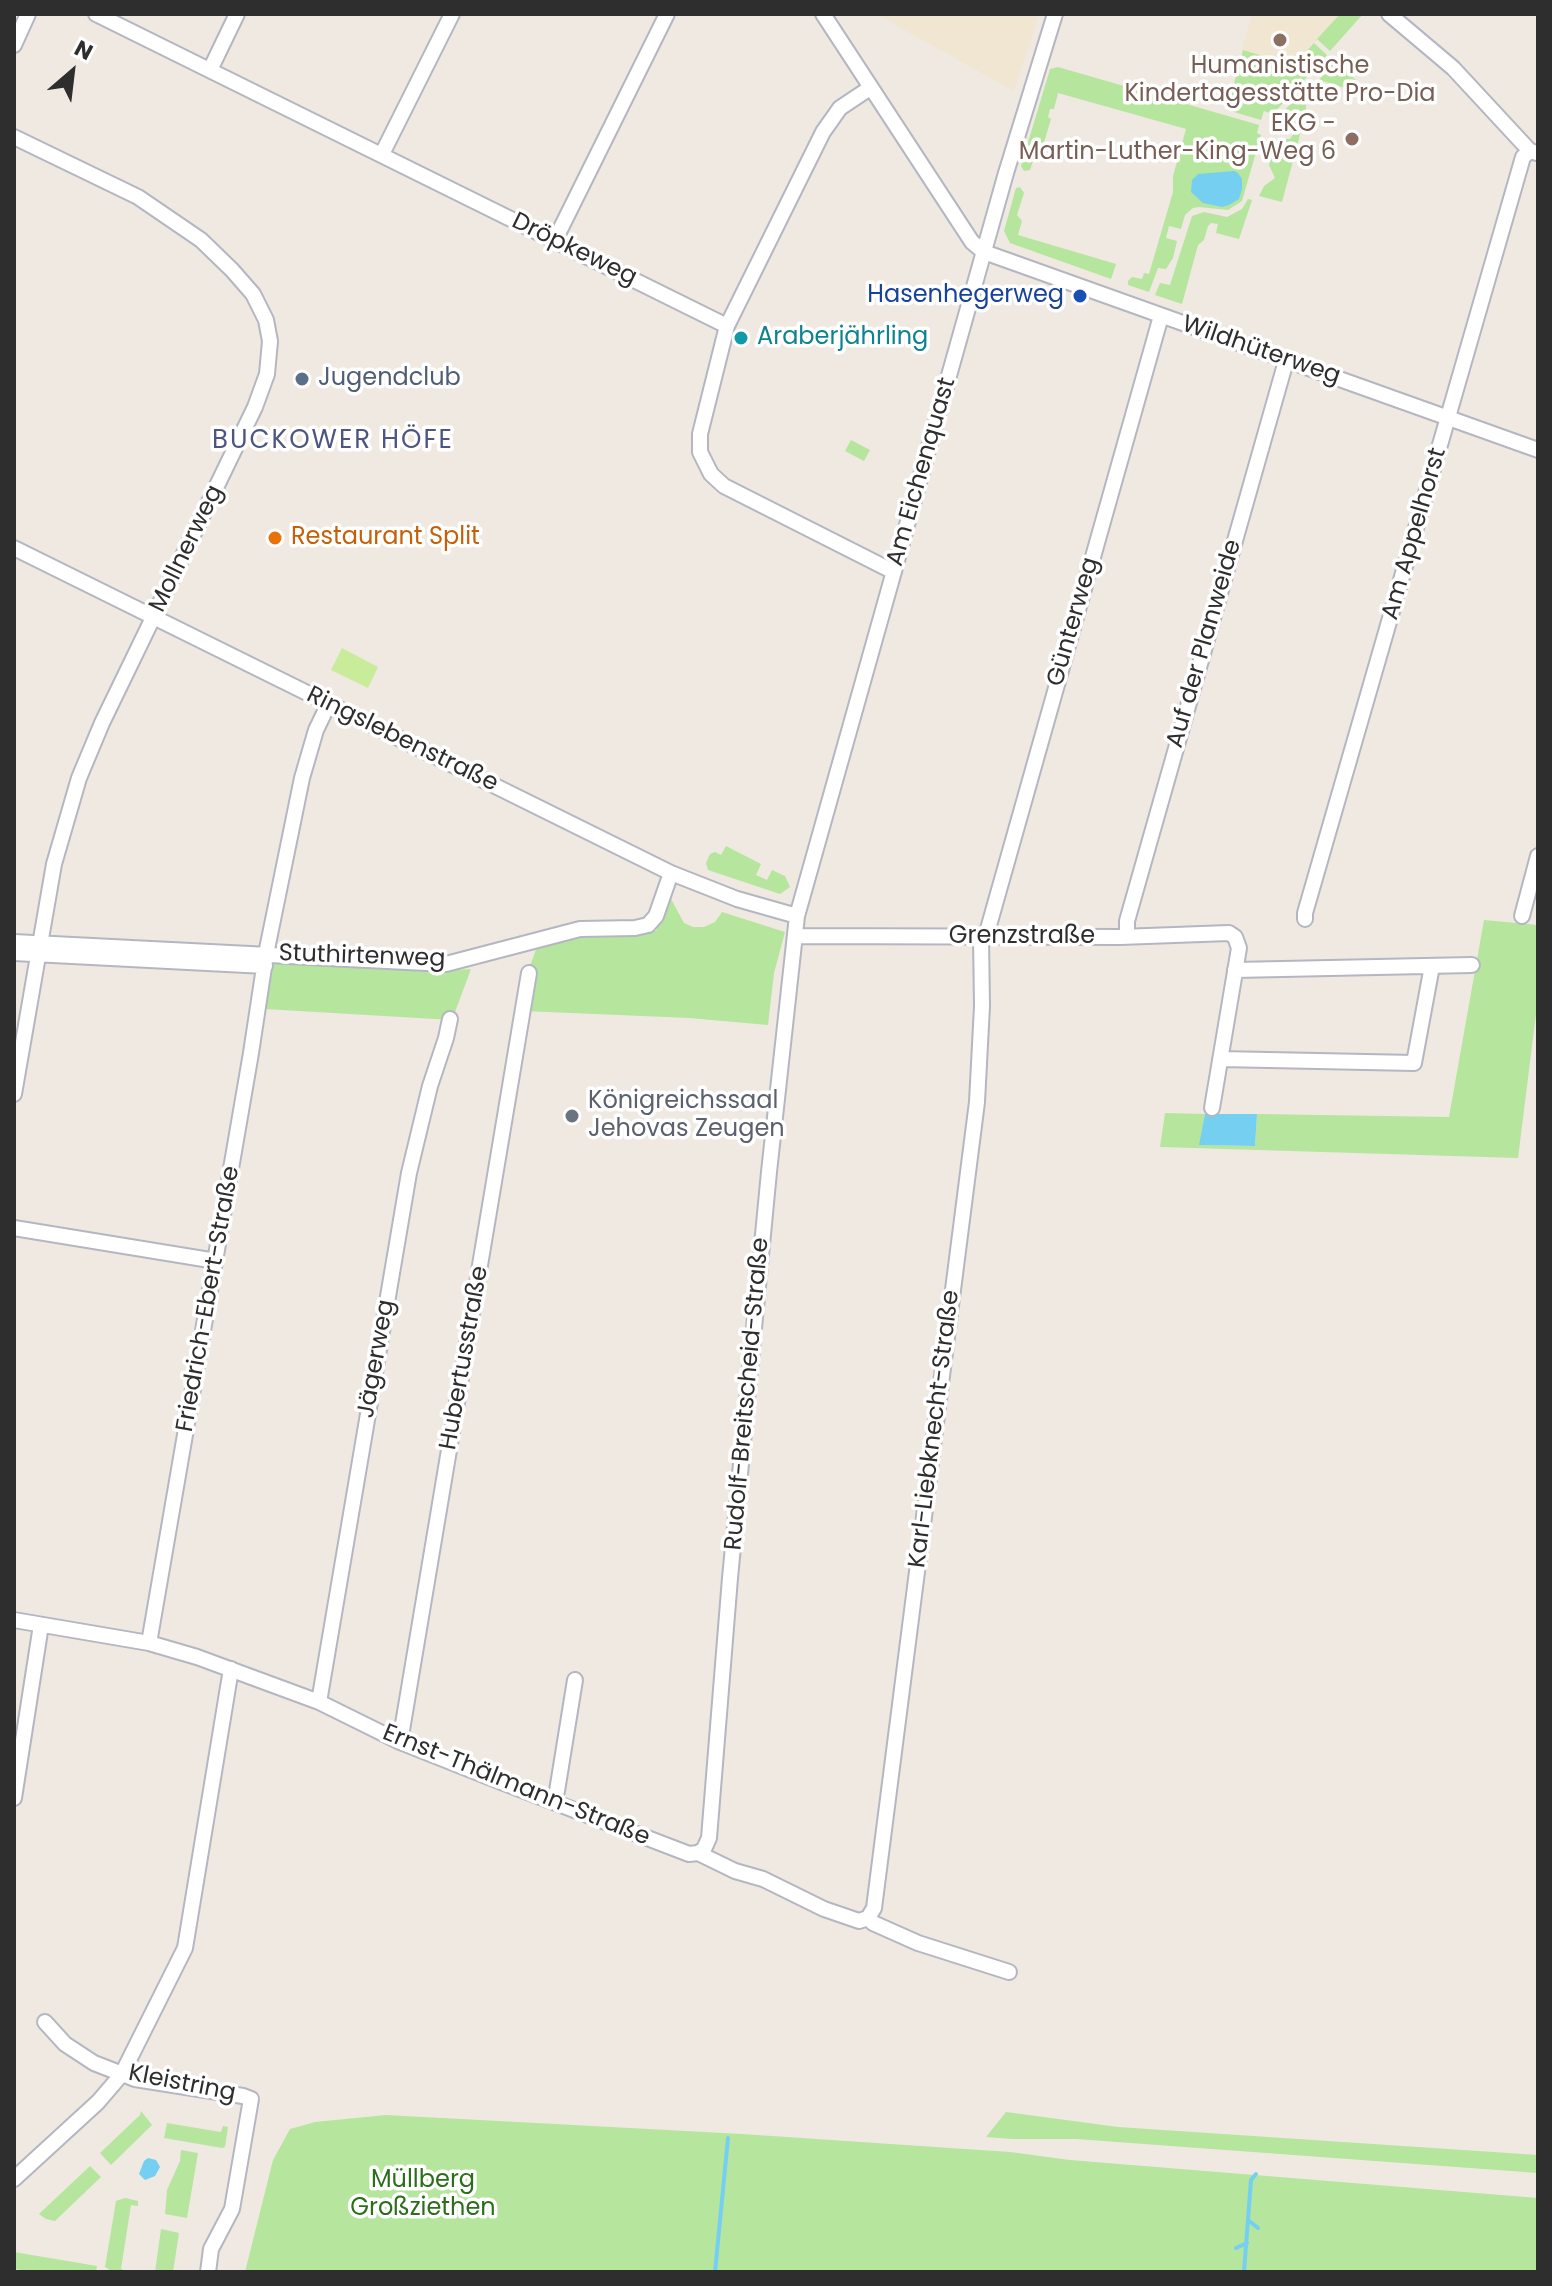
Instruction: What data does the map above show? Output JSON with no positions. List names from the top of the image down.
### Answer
{
  "streets": {
    "street": [
      "Dröpkeweg",
      "Wildhüterweg",
      "Am Eichenquast",
      "Am Appelhorst",
      "Mollnerweg",
      "Günterweg",
      "Auf der Planweide",
      "Ringslebenstraße",
      "Grenzstraße",
      "Stuthirtenweg",
      "Friedrich-Ebert-Straße",
      "Hubertusstraße",
      "Jägerweg",
      "Rudolf-Breitscheid-Straße",
      "Karl-Liebknecht-Straße",
      "Ernst-Thälmann-Straße",
      "Kleistring"
    ]
  },
  "crossings": [
    ["Wildhüterweg", "Am Eichenquast"],
    ["Wildhüterweg", "Am Appelhorst"],
    ["Wildhüterweg", "Günterweg"],
    ["Wildhüterweg", "Auf der Planweide"],
    ["Am Eichenquast", "Ringslebenstraße"],
    ["Am Eichenquast", "Grenzstraße"],
    ["Am Eichenquast", "Rudolf-Breitscheid-Straße"],
    ["Mollnerweg", "Ringslebenstraße"],
    ["Mollnerweg", "Stuthirtenweg"],
    ["Günterweg", "Grenzstraße"],
    ["Günterweg", "Karl-Liebknecht-Straße"],
    ["Ringslebenstraße", "Grenzstraße"],
    ["Ringslebenstraße", "Stuthirtenweg"],
    ["Ringslebenstraße", "Friedrich-Ebert-Straße"],
    ["Ringslebenstraße", "Rudolf-Breitscheid-Straße"],
    ["Grenzstraße", "Rudolf-Breitscheid-Straße"],
    ["Grenzstraße", "Karl-Liebknecht-Straße"],
    ["Stuthirtenweg", "Friedrich-Ebert-Straße"],
    ["Friedrich-Ebert-Straße", "Ernst-Thälmann-Straße"],
    ["Hubertusstraße", "Ernst-Thälmann-Straße"],
    ["Jägerweg", "Ernst-Thälmann-Straße"],
    ["Rudolf-Breitscheid-Straße", "Ernst-Thälmann-Straße"],
    ["Karl-Liebknecht-Straße", "Ernst-Thälmann-Straße"]
  ],
  "districts": ["BUCKOWER HÖFE"],
  "parks": ["Müllberg Großziethen"],
  "places": [
    "Humanistische Kindertagesstätte Pro-Dia",
    "EKG - Martin-Luther-King-Weg 6",
    "Hasenhegerweg",
    "Araberjährling",
    "Jugendclub",
    "Restaurant Split",
    "Königreichssaal Jehovas Zeugen"
  ],
  "north": "top right"
}
